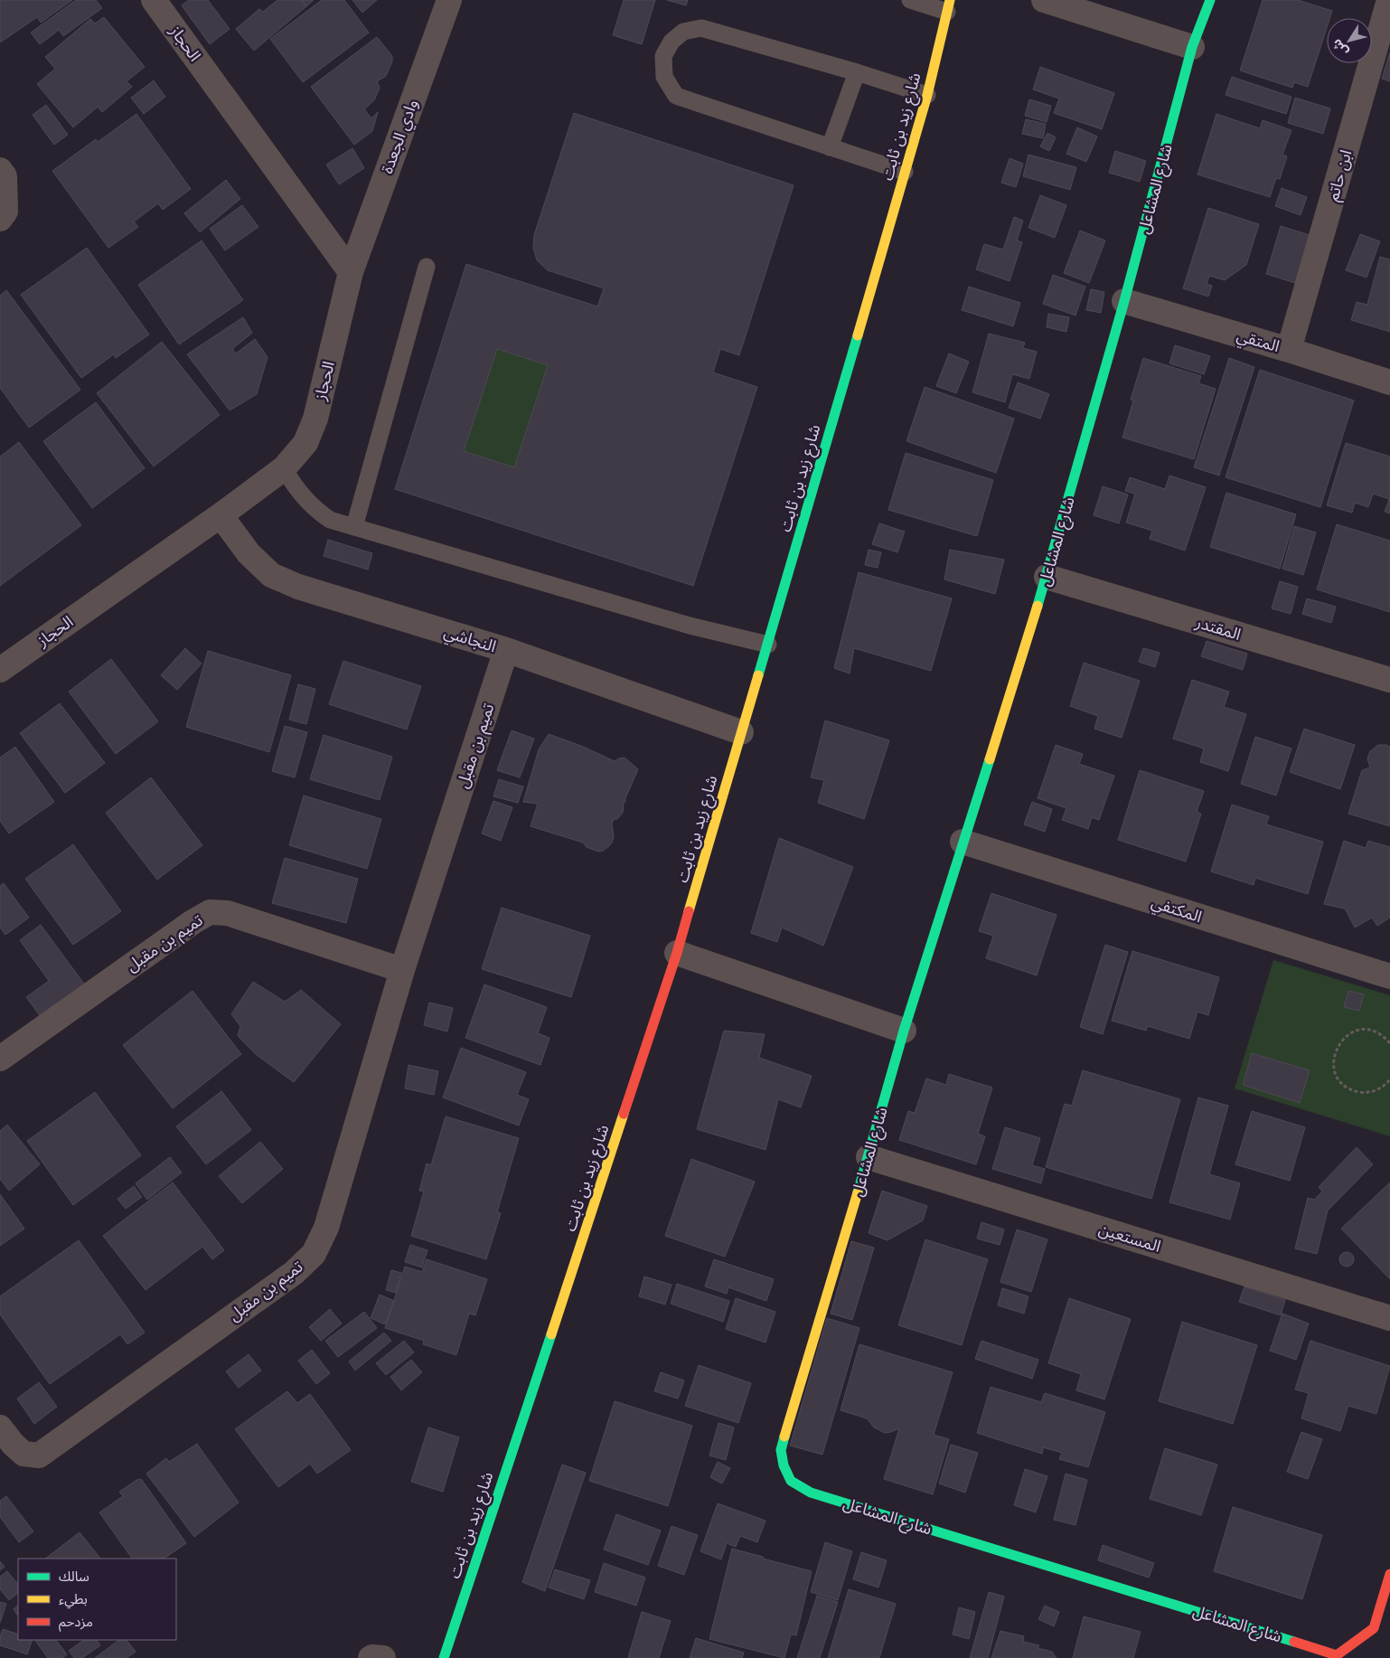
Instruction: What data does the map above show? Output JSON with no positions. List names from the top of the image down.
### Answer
{
  "streets": {
    "street": [
      "الحجاز",
      "شارع زيد بن ثابت",
      "وادي الجعدة",
      "ابن حاتم",
      "شارع المشاعل",
      "المتقي",
      "المقتدر",
      "النجاشي",
      "تميم بن مقبل",
      "المكتفي",
      "المستعين"
    ]
  },
  "crossings": [
    ["الحجاز", "وادي الجعدة"],
    ["الحجاز", "النجاشي"],
    ["شارع زيد بن ثابت", "النجاشي"],
    ["ابن حاتم", "المتقي"],
    ["شارع المشاعل", "المتقي"],
    ["شارع المشاعل", "المقتدر"],
    ["شارع المشاعل", "المكتفي"],
    ["شارع المشاعل", "المستعين"],
    ["النجاشي", "تميم بن مقبل"]
  ],
  "legend": ["سالك", "بطيء", "مزدحم"],
  "north": "bottom left"
}
